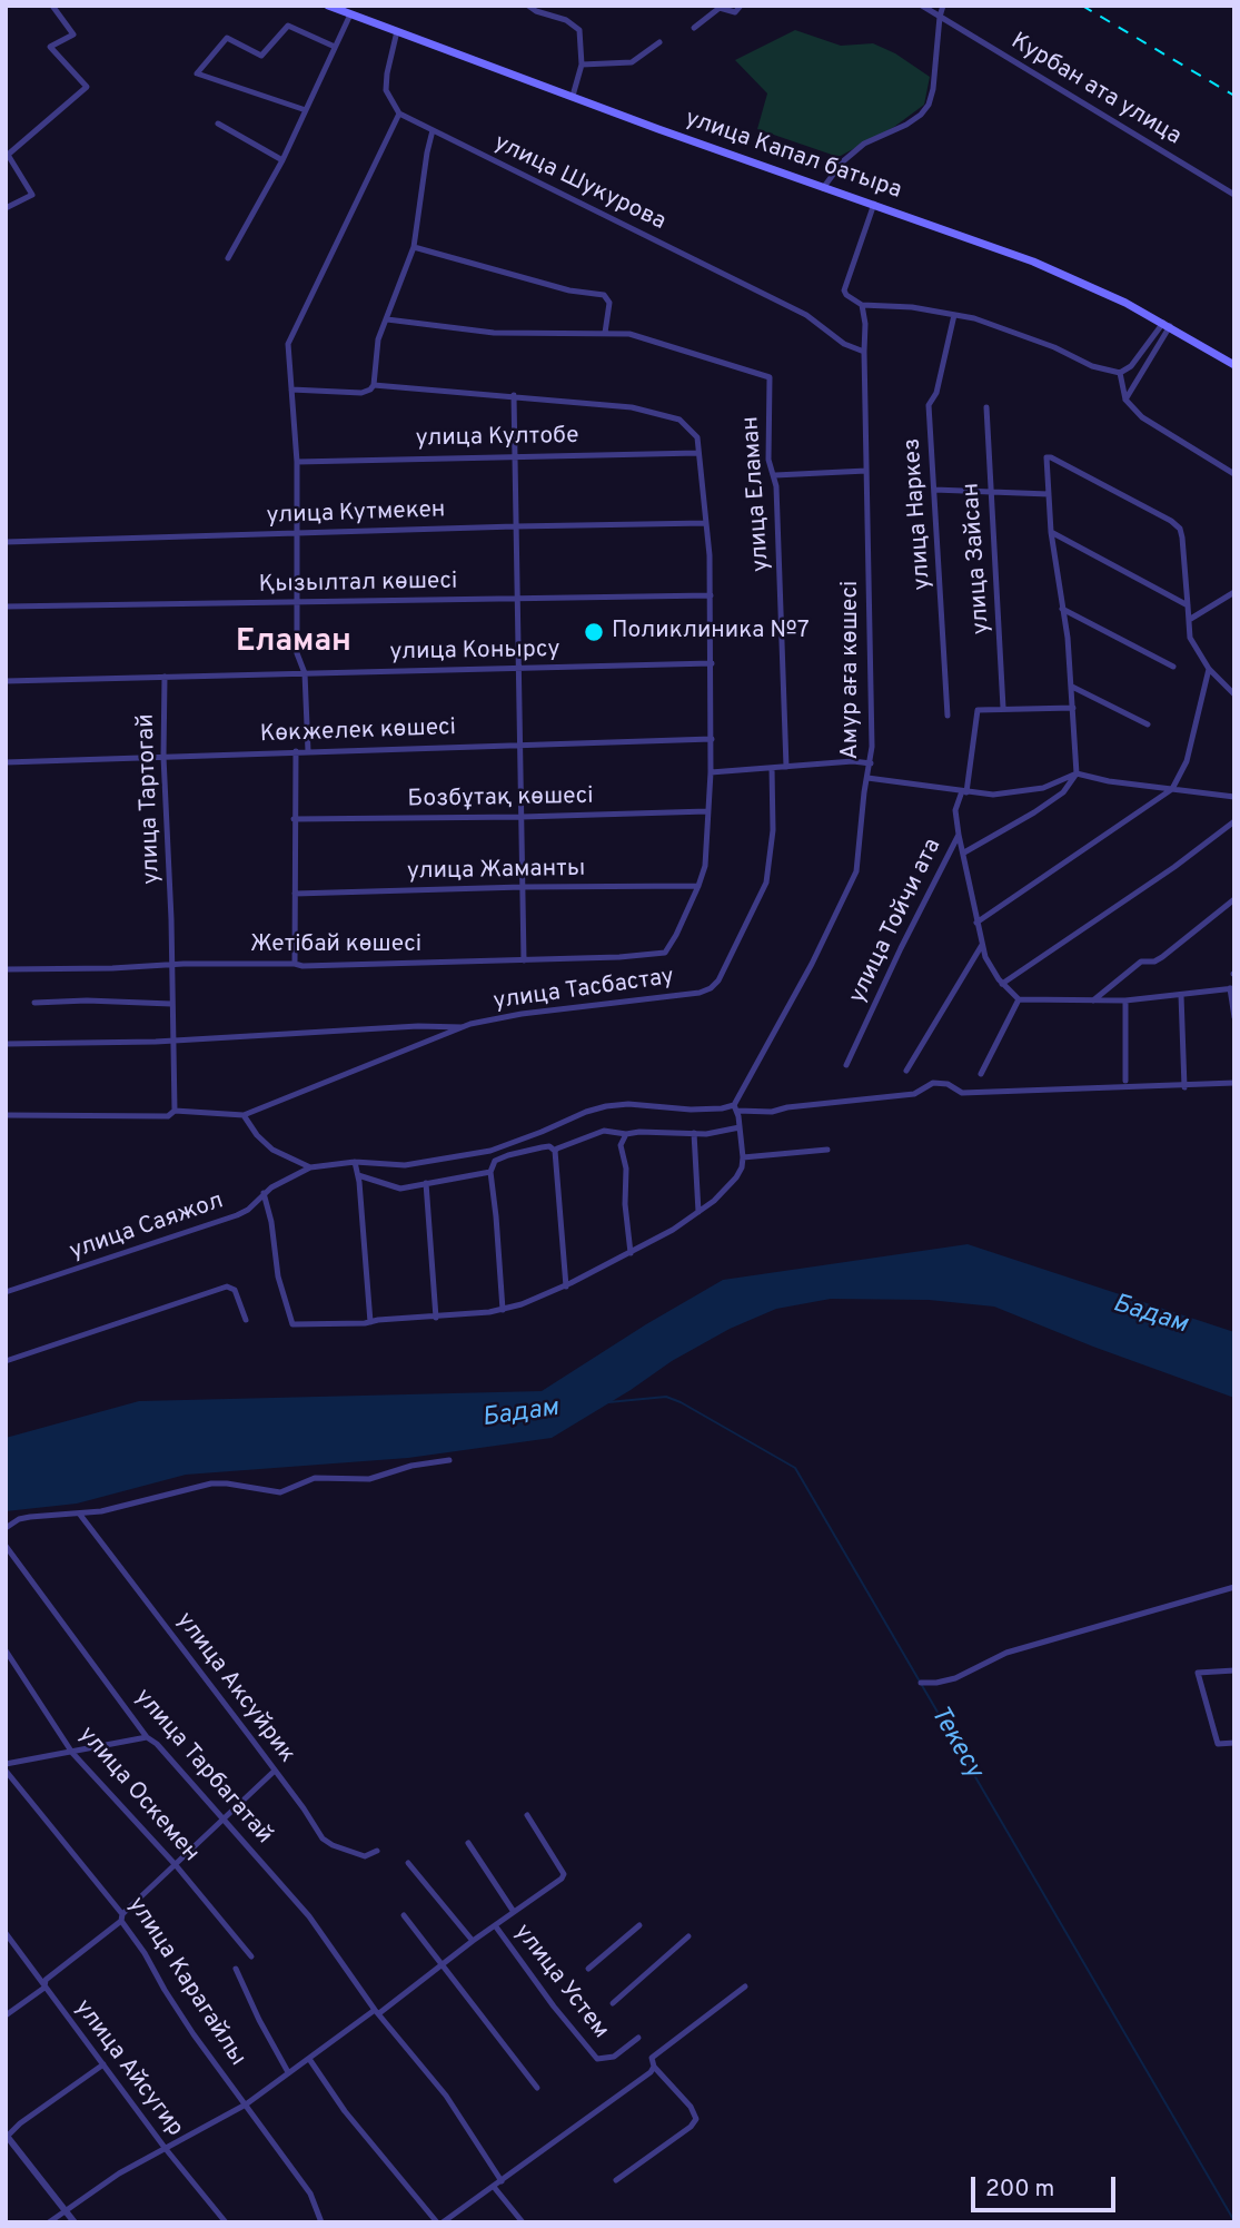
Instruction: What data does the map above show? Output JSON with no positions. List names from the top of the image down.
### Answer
{
  "streets": {
    "main road": ["улица Капал батыра"],
    "street": [
      "Курбан ата улица",
      "улица Шукурова",
      "улица Култобе",
      "улица Еламан",
      "улица Кутмекен",
      "улица Наркез",
      "улица Зайсан",
      "Қызылтал көшесі",
      "улица Конырсу",
      "Амур аға көшесі",
      "Көкжелек көшесі",
      "улица Тартогай",
      "Бозбұтақ көшесі",
      "улица Жаманты",
      "улица Тойчи ата",
      "Жетібай көшесі",
      "улица Тасбастау",
      "улица Саяжол",
      "улица Аксуйрик",
      "улица Тарбагатай",
      "улица Оскемен",
      "улица Карагайлы",
      "улица Устем",
      "улица Айсугир"
    ]
  },
  "crossings": [
    ["улица Шукурова", "Амур аға көшесі"],
    ["улица Конырсу", "улица Тартогай"],
    ["Амур аға көшесі", "улица Саяжол"],
    ["Көкжелек көшесі", "улица Тартогай"],
    ["улица Тартогай", "Жетібай көшесі"],
    ["улица Тартогай", "улица Тасбастау"],
    ["улица Жаманты", "Жетібай көшесі"]
  ],
  "districts": ["Еламан"],
  "water": ["Бадам", "Текесу"],
  "places": ["Поликлиника №7"],
  "scale_bar": "200 m"
}
